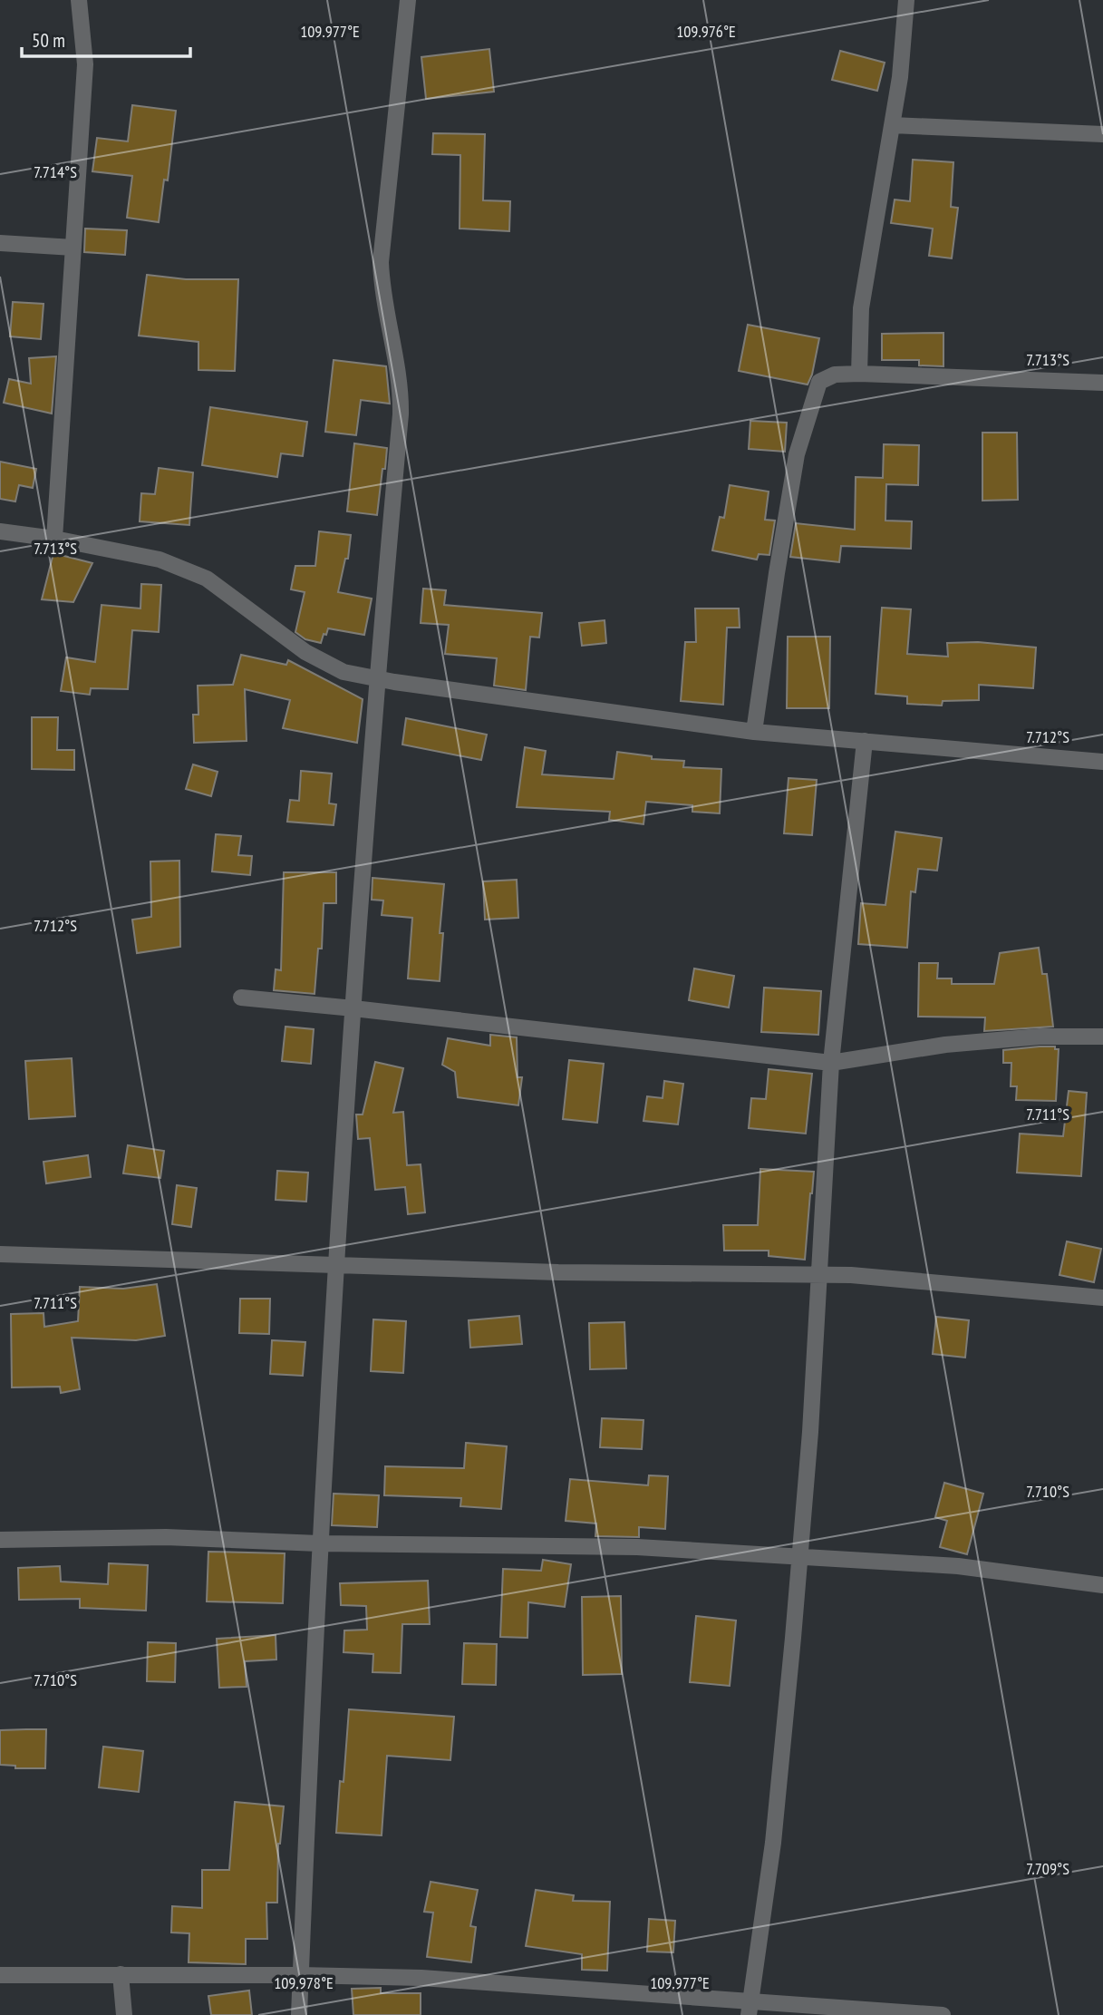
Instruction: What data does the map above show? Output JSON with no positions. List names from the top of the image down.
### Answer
{
  "scale_bar": "50 m",
  "coordinates": [
    "109.977°E",
    "109.976°E",
    "7.714°S",
    "7.713°S",
    "7.712°S",
    "7.711°S",
    "7.710°S",
    "7.709°S",
    "109.978°E"
  ]
}
